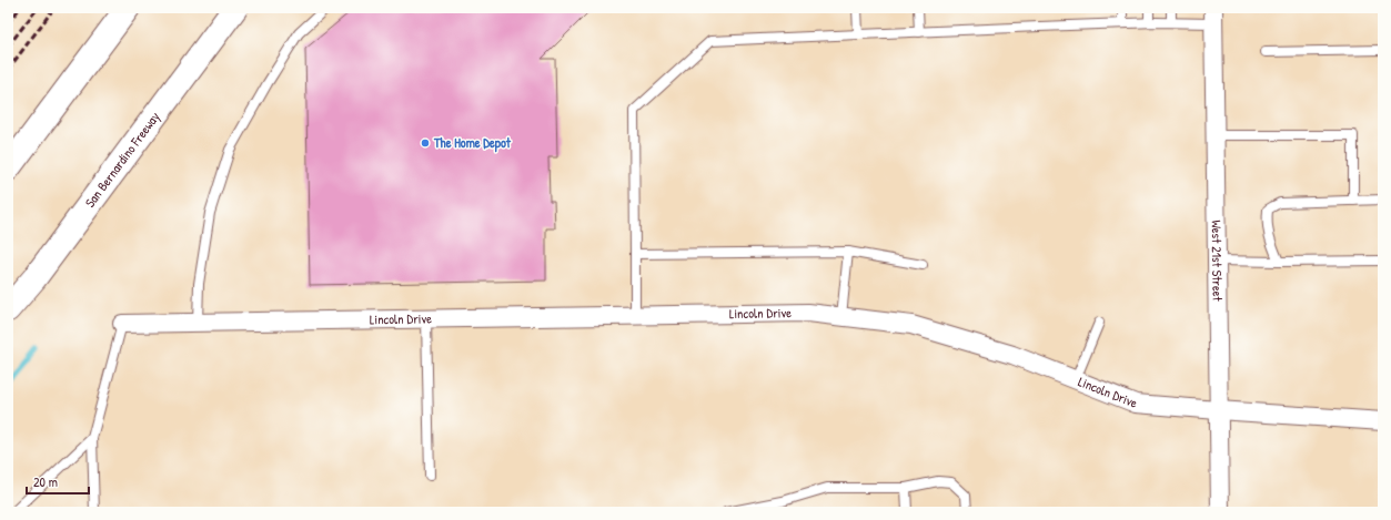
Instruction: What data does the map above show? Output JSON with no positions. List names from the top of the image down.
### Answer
{
  "streets": {
    "highway": ["San Bernardino Freeway"],
    "street": ["West 21st Street", "Lincoln Drive"]
  },
  "crossings": [
    ["West 21st Street", "Lincoln Drive"]
  ],
  "places": ["The Home Depot"],
  "scale_bar": "20 m"
}
